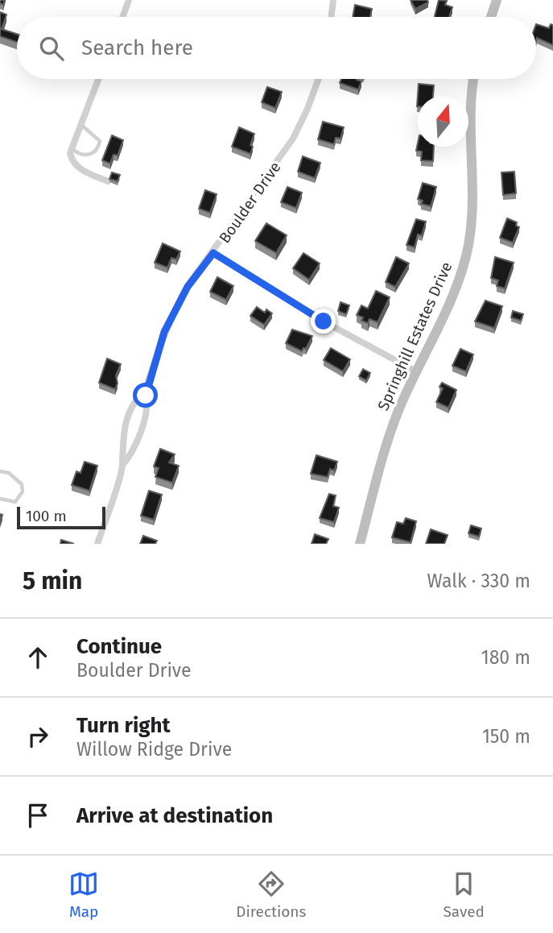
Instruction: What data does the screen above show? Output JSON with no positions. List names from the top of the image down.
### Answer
{
  "streets": {
    "street": ["Boulder Drive", "Springhill Estates Drive"]
  },
  "scale_bar": "100 m",
  "north": "top",
  "page": {
    "search": "Search here",
    "scale": "100 m",
    "heading": ["5 min", "Walk · 330 m"],
    "list": [
      ["Continue", "Boulder Drive", "180 m"],
      ["Turn right", "Willow Ridge Drive", "150 m"],
      "Arrive at destination"
    ],
    "nav": ["Map", "Directions", "Saved"]
  }
}
